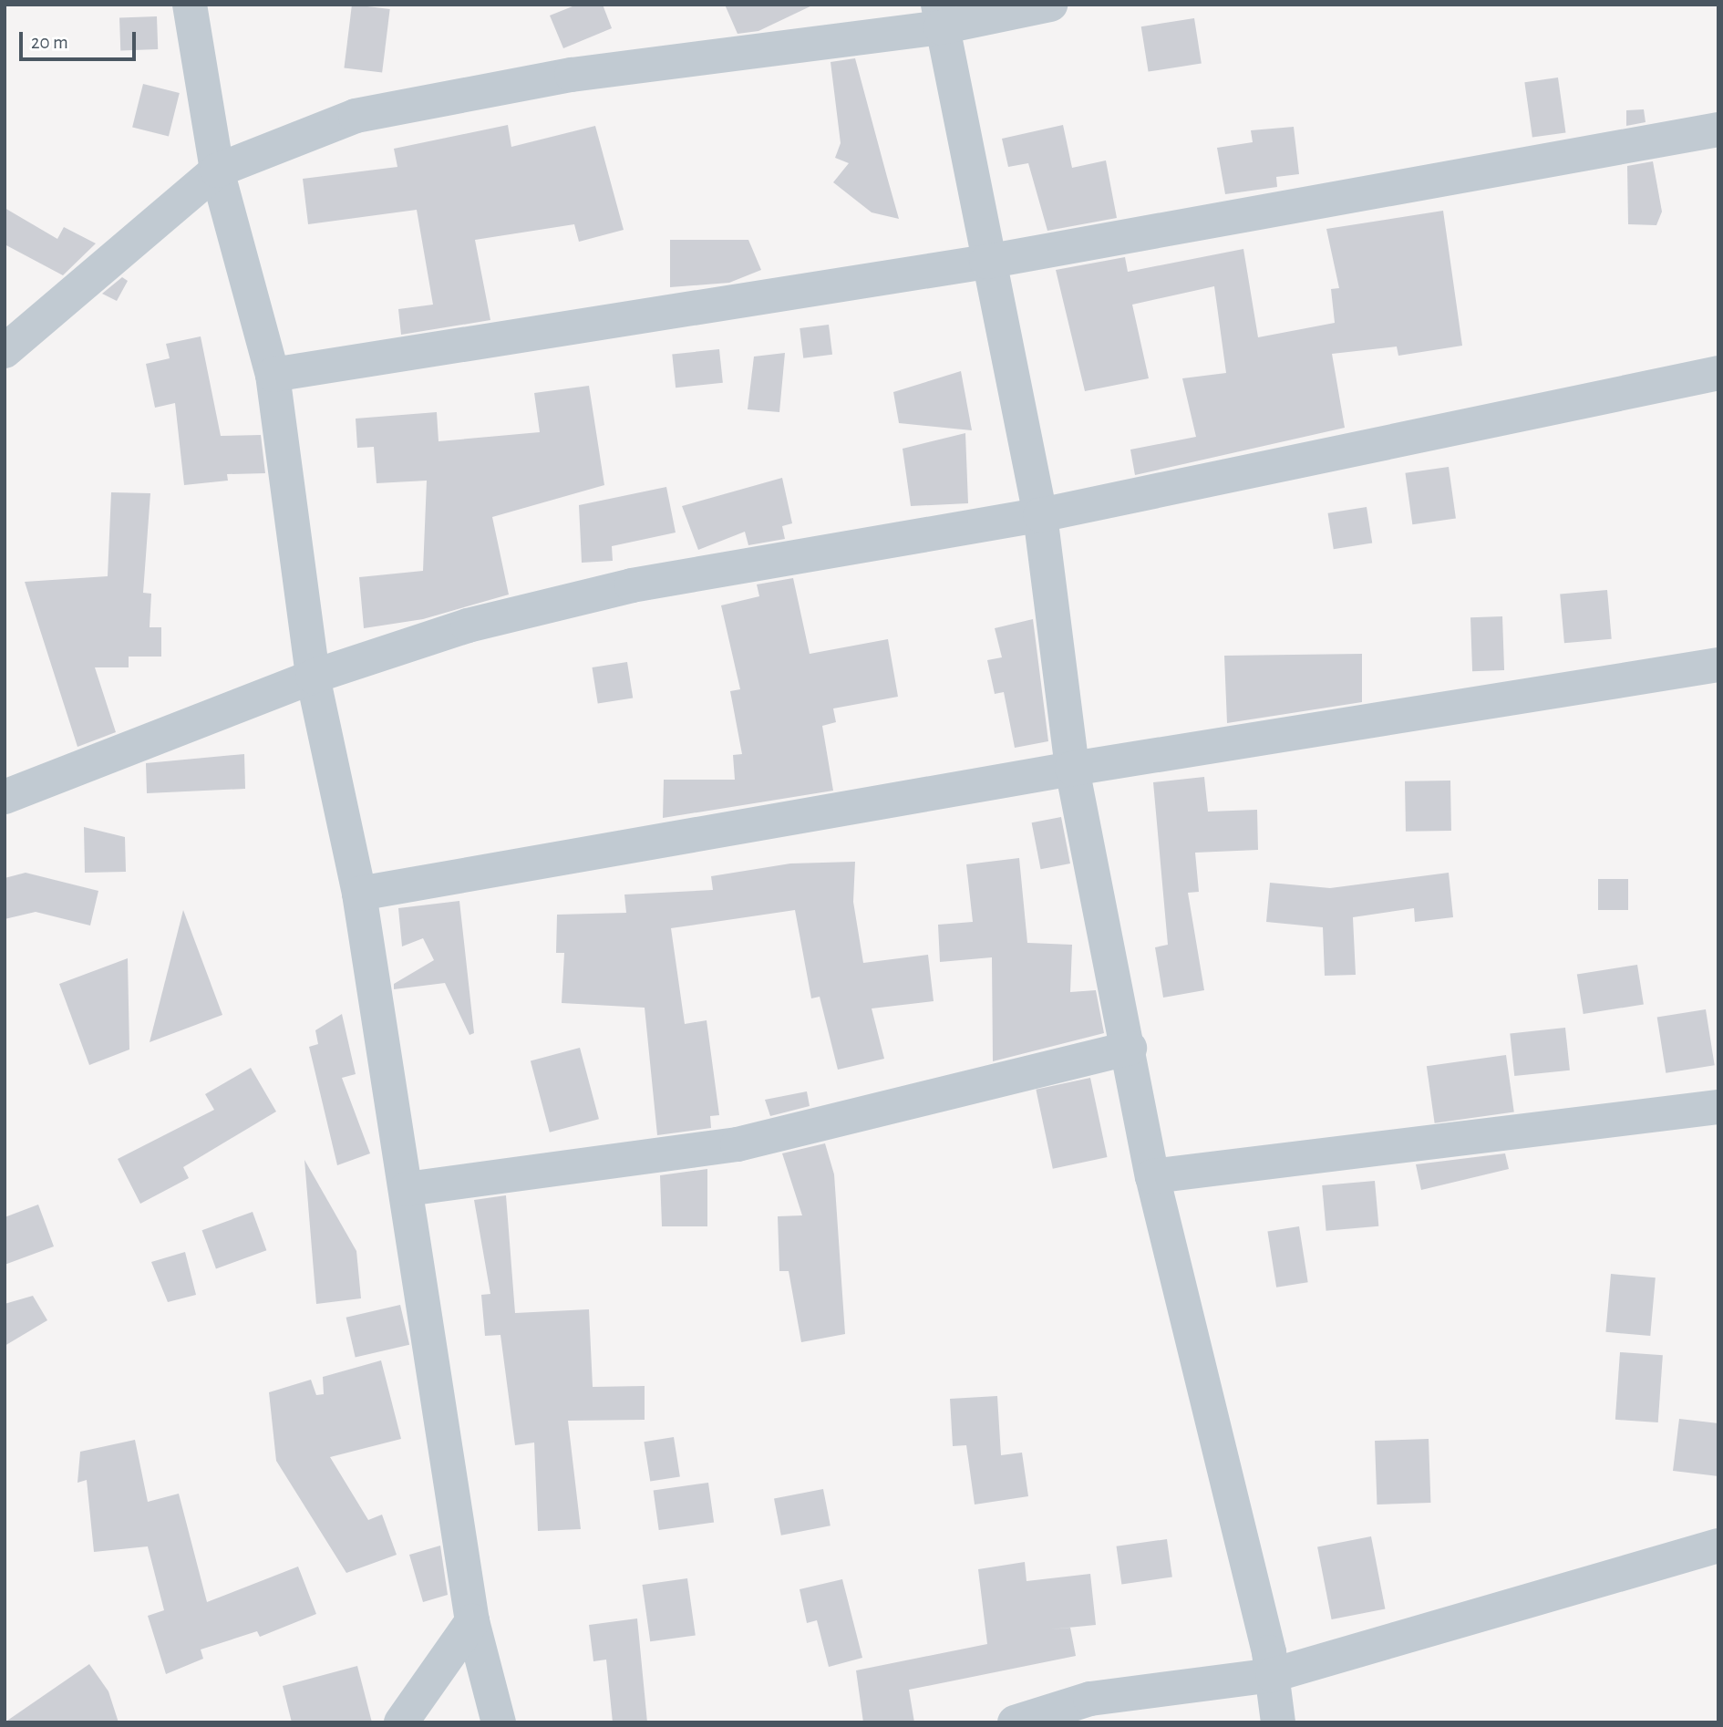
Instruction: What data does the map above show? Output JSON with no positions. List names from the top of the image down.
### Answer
{
  "scale_bar": "20 m"
}
